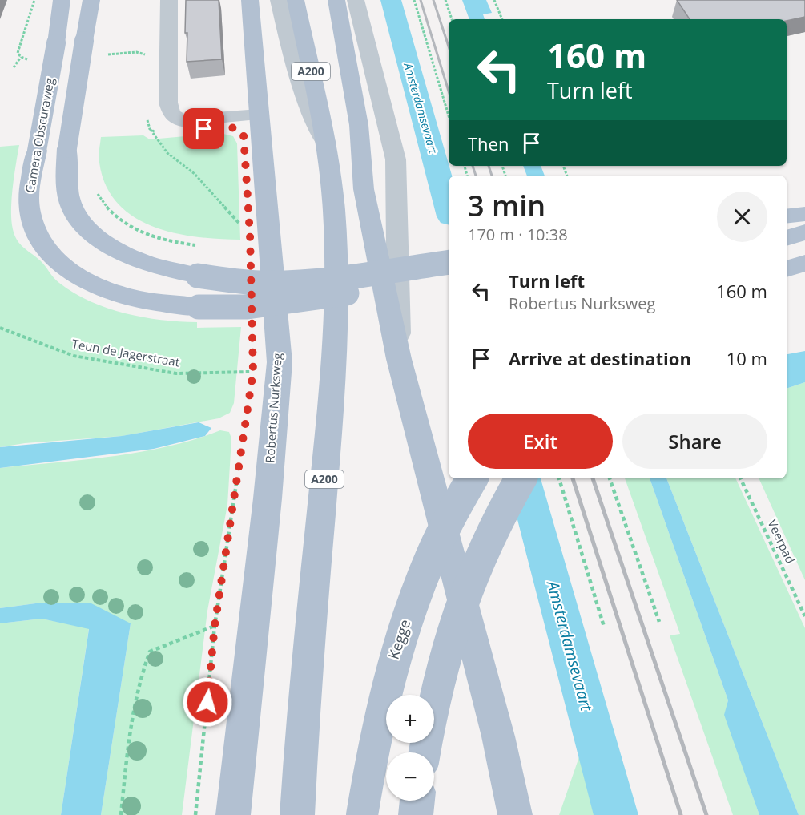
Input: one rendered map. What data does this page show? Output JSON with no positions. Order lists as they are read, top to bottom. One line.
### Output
{"streets":{"main road":["A200","Camera Obscuraweg","Robertus Nurksweg","Kegge"],"path":["Teun de Jagerstraat","Veerpad"]},"water":["Amsterdamsevaart"],"page":{"turn":["160 m","Turn left"],"then":"Then","heading":["3 min","170 m · 10:38"],"list":[{"name":"Turn left","note":"Robertus Nurksweg","value":"160 m"},{"name":"Arrive at destination","value":"10 m"}],"buttons":["Exit","Share"],"map_buttons":["+","−"]}}
